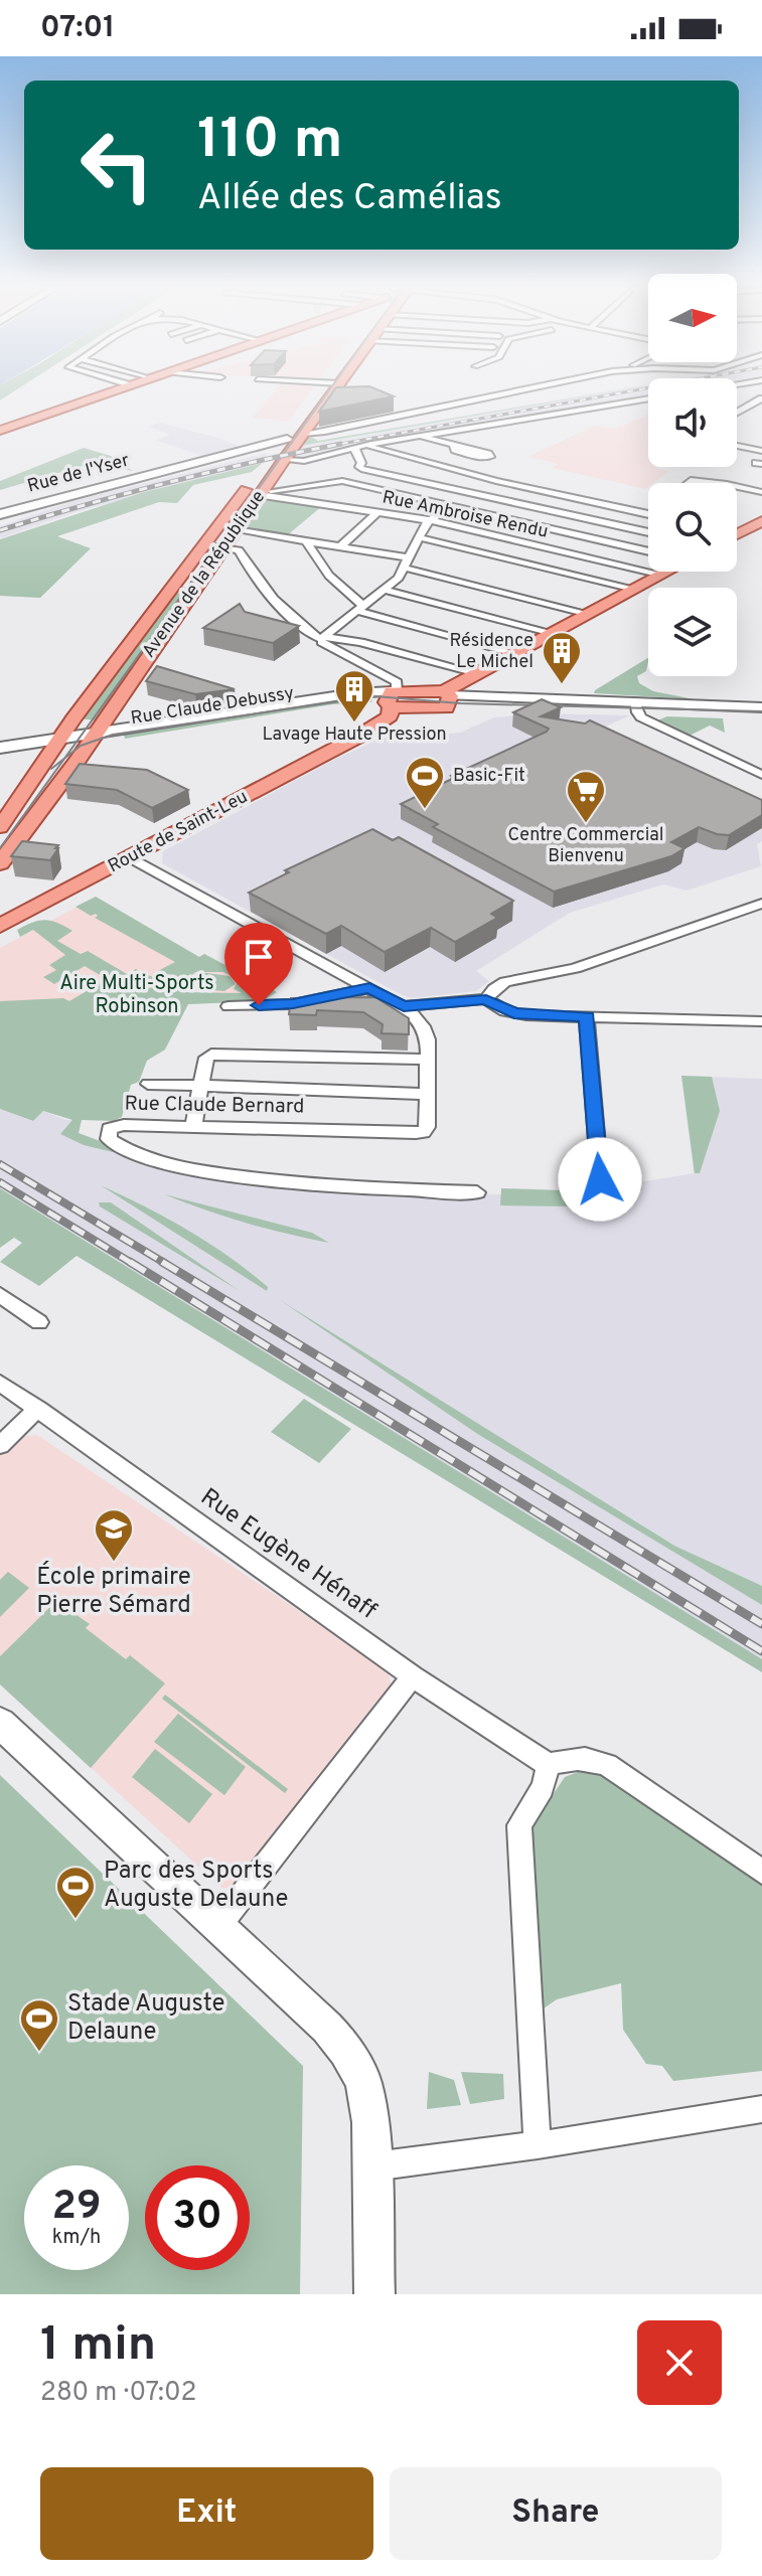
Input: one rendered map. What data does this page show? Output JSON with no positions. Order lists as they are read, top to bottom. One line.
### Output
{"streets":{"main road":["Avenue de la République","Route de Saint-Leu"],"street":["Rue de l'Yser","Rue Ambroise Rendu","Rue Claude Debussy","Rue Claude Bernard","Rue Eugène Hénaff"]},"crossings":[["Rue de l'Yser","Avenue de la République"],["Rue Ambroise Rendu","Avenue de la République"],["Avenue de la République","Rue Claude Debussy"],["Rue Claude Debussy","Route de Saint-Leu"]],"parks":["Aire Multi-Sports Robinson"],"places":{"building":["Résidence Le Michel","Lavage Haute Pression"],"sports":["Basic-Fit","Parc des Sports Auguste Delaune","Stade Auguste Delaune"],"supermarket":["Centre Commercial Bienvenu"],"school or university":["École primaire Pierre Sémard"]},"north":"right","page":{"status":"07:01","turn":["110 m","Allée des Camélias"],"speed":"29 km/h","limit":"30","heading":["1 min","280 m · 07:02"],"buttons":["Exit","Share"]}}
